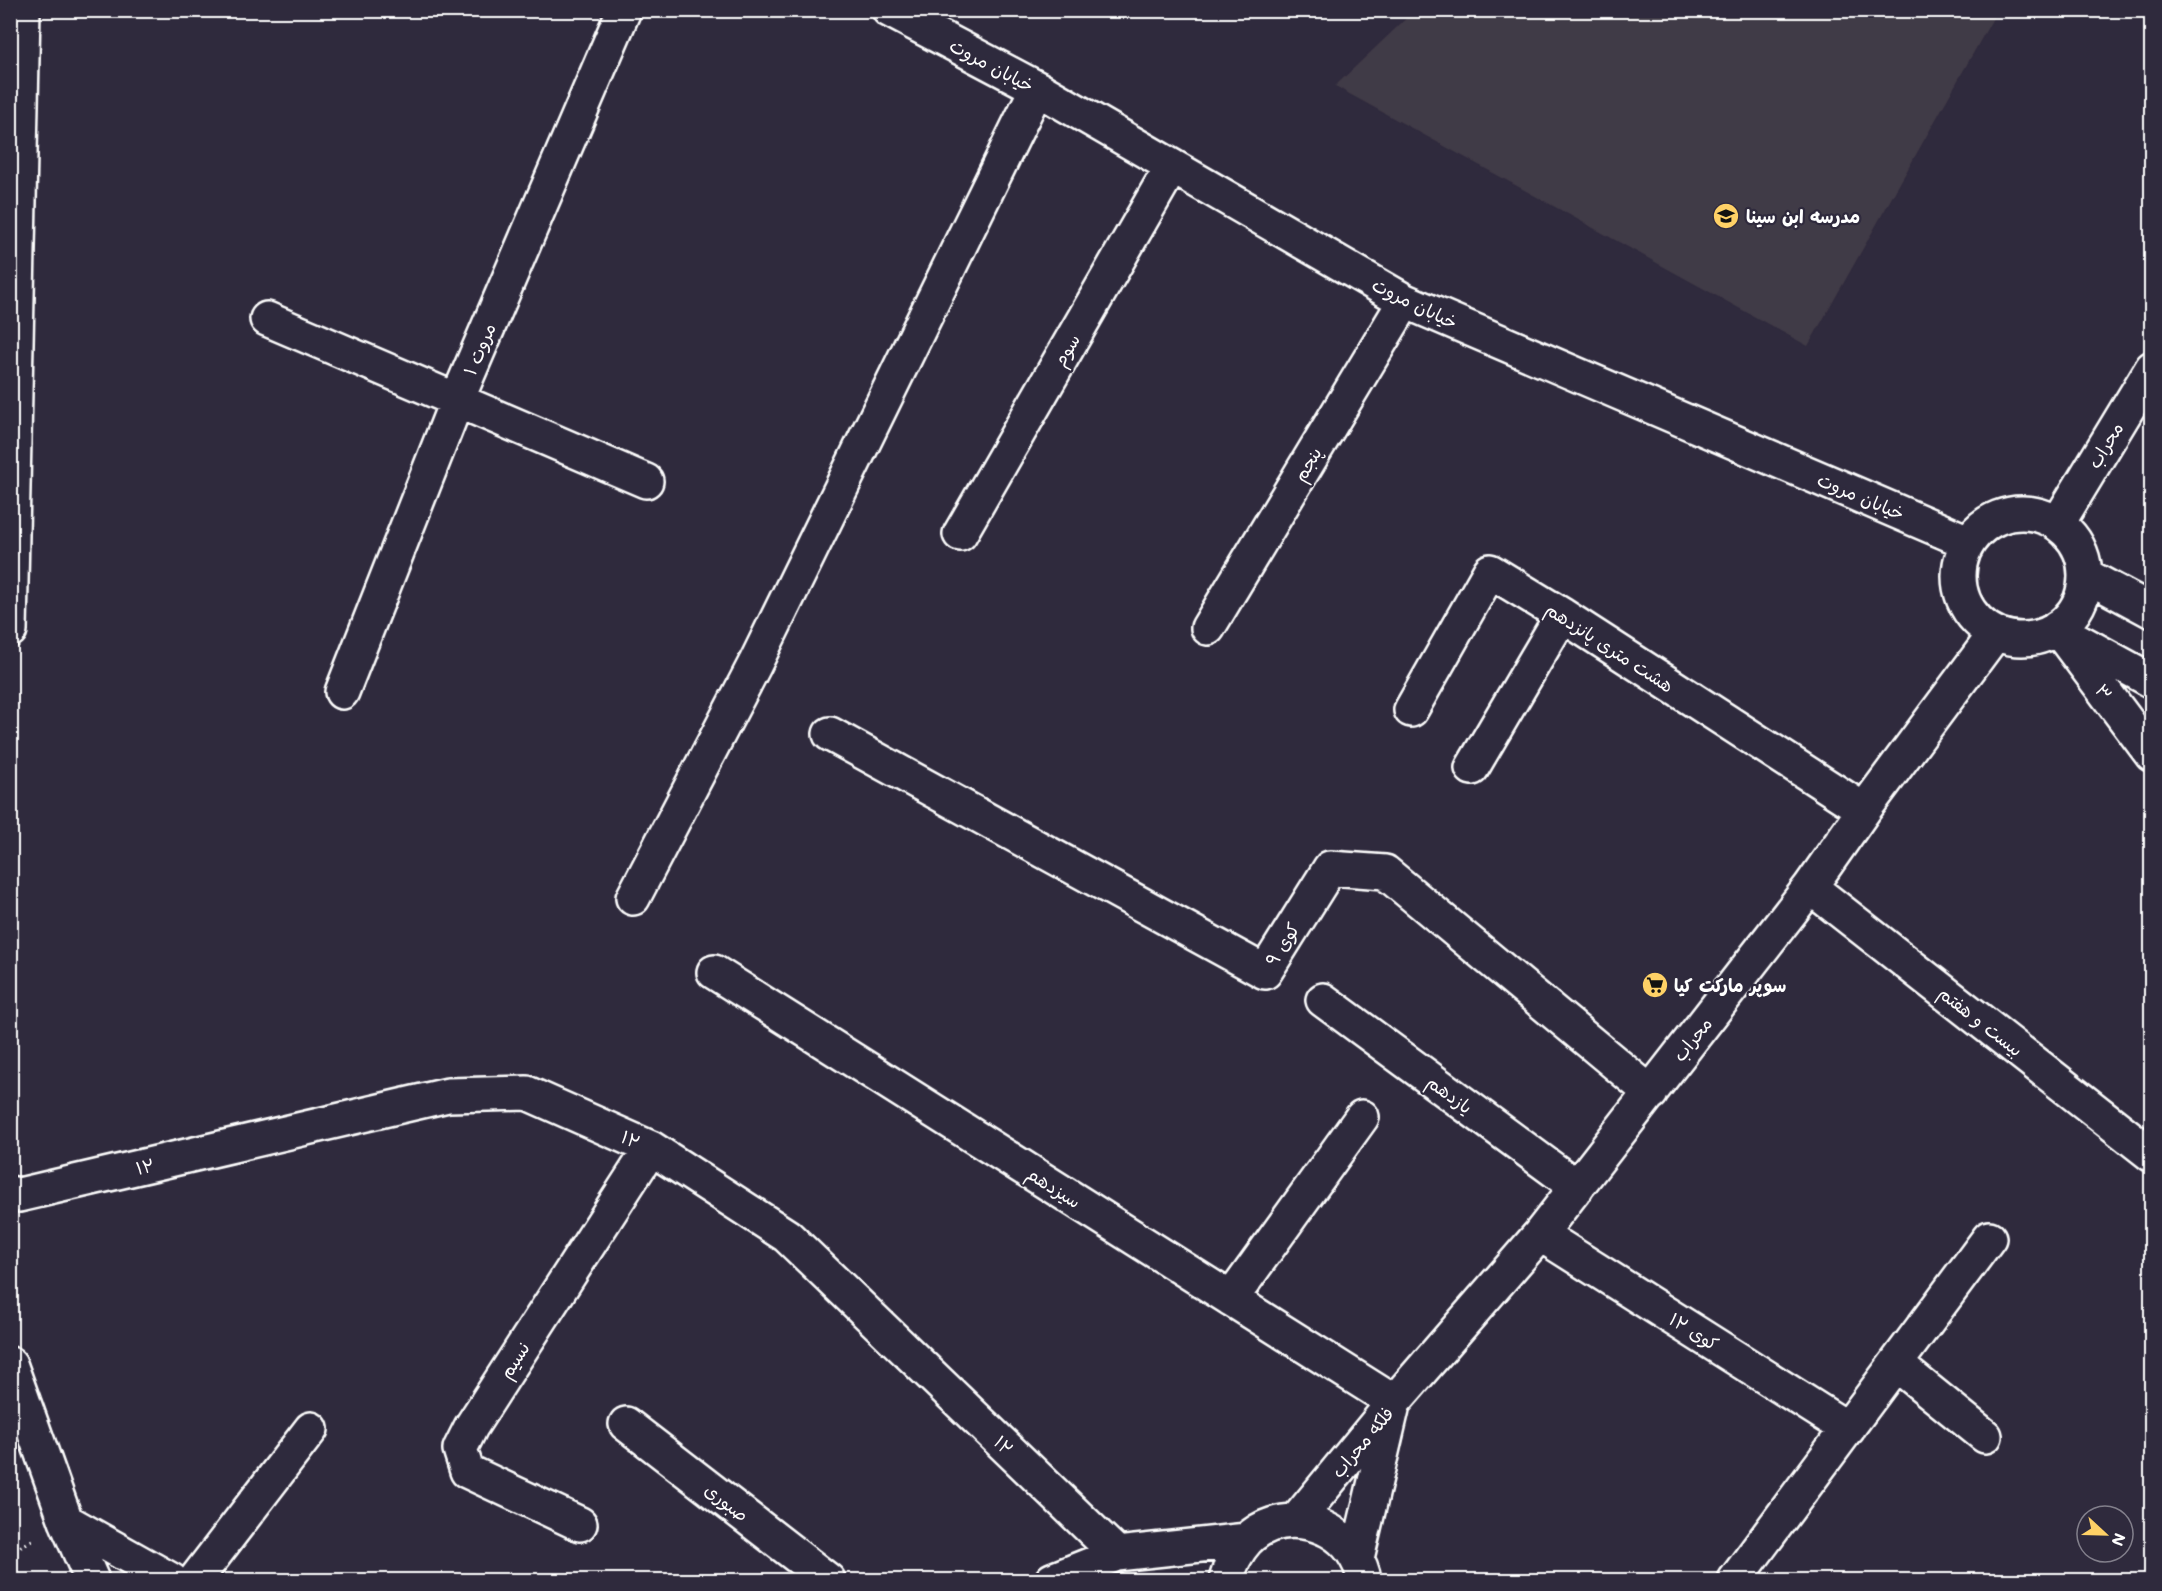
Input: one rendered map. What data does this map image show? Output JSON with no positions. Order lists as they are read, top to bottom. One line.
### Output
{"streets":{"street":["خیابان مروت","مروت ۱","سوم","محراب","پنجم","هشت متری پانزدهم","۳","کوی ۹","بیست و هفتم","یازدهم","۱۲","سیزدهم","کوی ۱۲","نسیم","فلکه محراب","صبوری"]},"crossings":[["خیابان مروت","سوم"],["خیابان مروت","محراب"],["خیابان مروت","پنجم"],["خیابان مروت","۳"],["محراب","هشت متری پانزدهم"],["محراب","۳"],["محراب","کوی ۹"],["محراب","بیست و هفتم"],["محراب","یازدهم"],["محراب","سیزدهم"],["محراب","کوی ۱۲"],["محراب","فلکه محراب"],["۱۲","نسیم"],["سیزدهم","فلکه محراب"]],"places":{"school or university":["مدرسه ابن سینا"],"supermarket":["سوپر مارکت کیا"]},"north":"right"}
